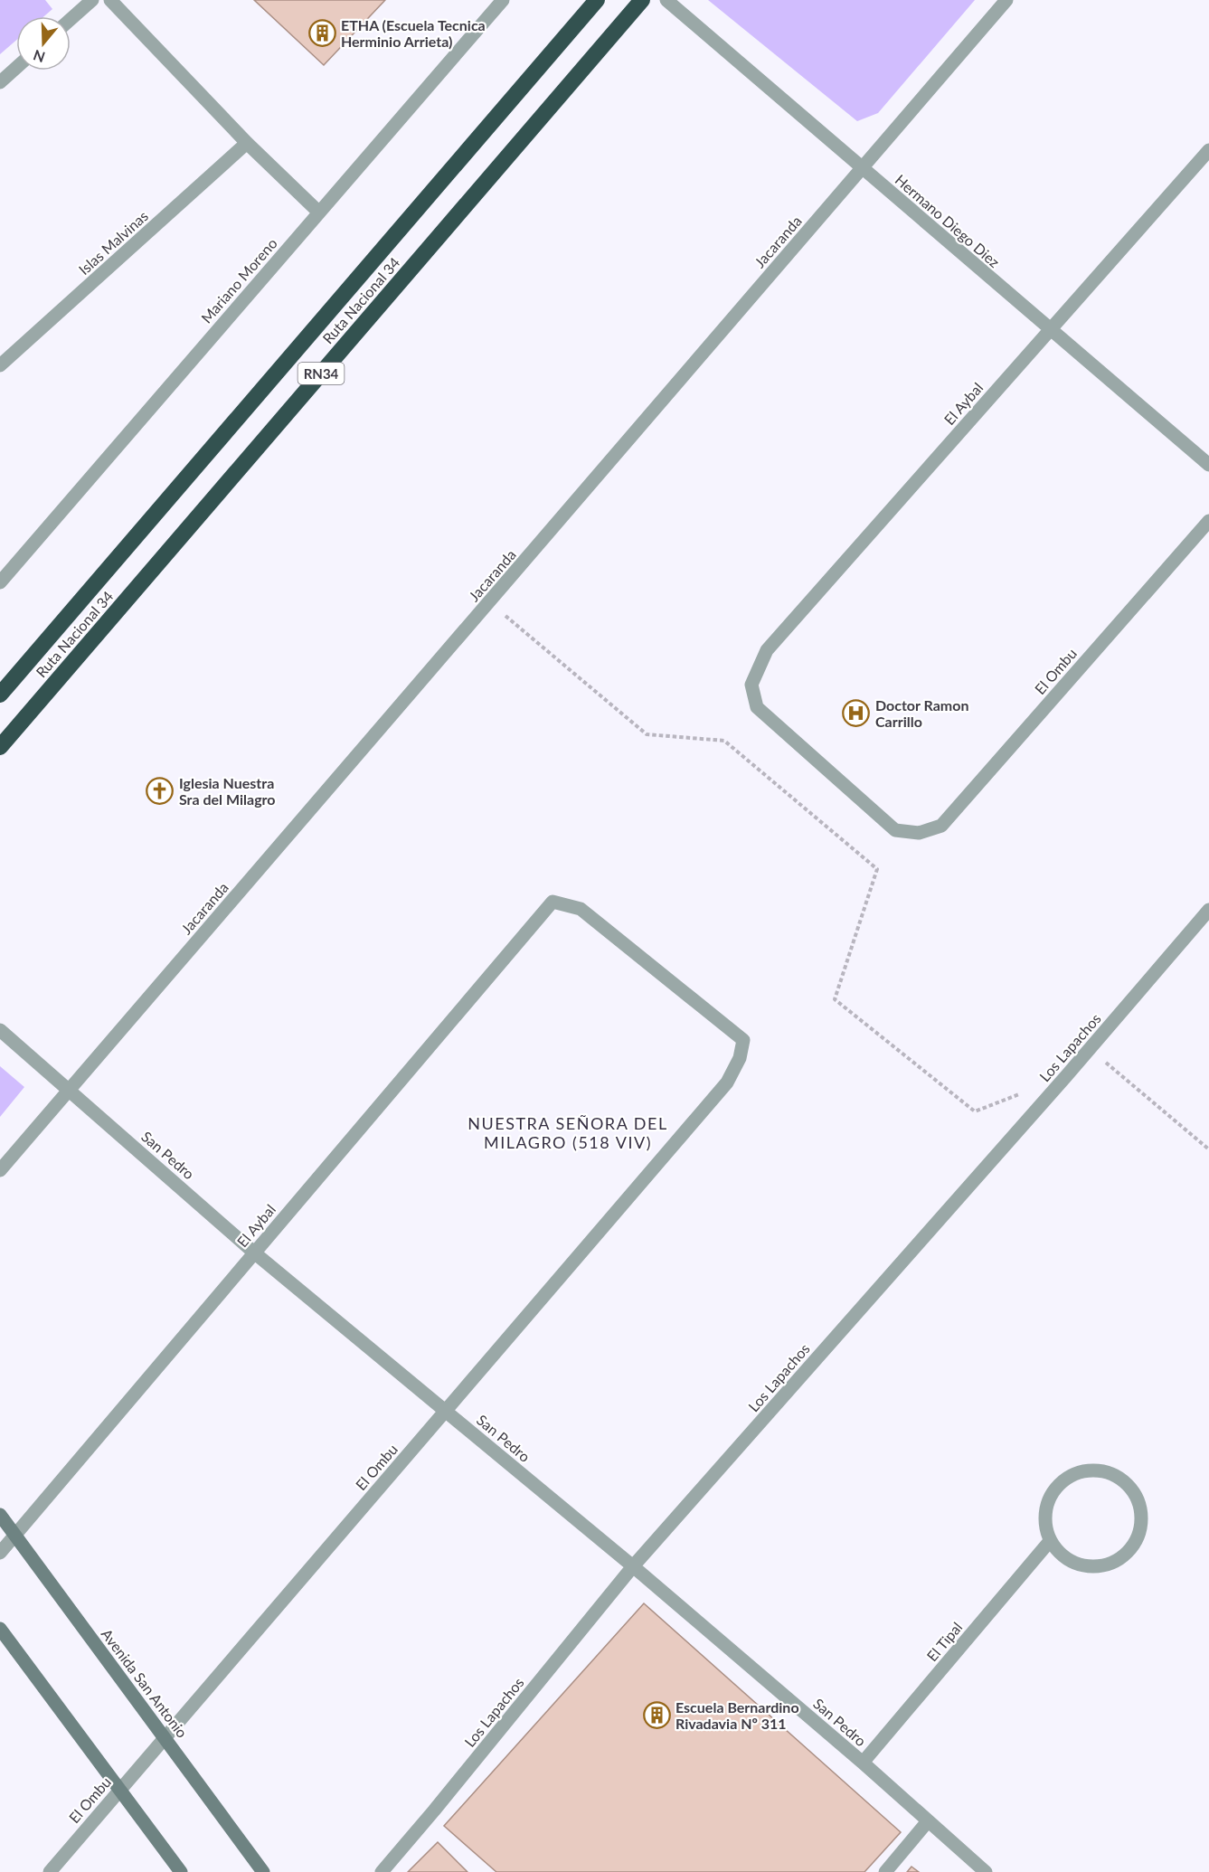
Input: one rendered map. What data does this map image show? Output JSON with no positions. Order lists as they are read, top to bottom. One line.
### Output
{"streets":{"highway":["Ruta Nacional 34","RN34"],"street":["Hermano Diego Diez","Jacaranda","Islas Malvinas","Mariano Moreno","El Aybal","El Ombu","Los Lapachos","San Pedro","El Tipal","Avenida San Antonio"]},"crossings":[["Hermano Diego Diez","Jacaranda"],["Hermano Diego Diez","El Aybal"],["Jacaranda","San Pedro"],["El Aybal","El Ombu"],["El Aybal","San Pedro"],["El Aybal","Avenida San Antonio"],["El Ombu","San Pedro"],["El Ombu","Avenida San Antonio"],["Los Lapachos","San Pedro"],["San Pedro","El Tipal"]],"districts":["NUESTRA SEÑORA DEL MILAGRO (518 VIV)"],"places":{"building":["ETHA (Escuela Tecnica Herminio Arrieta)","Escuela Bernardino Rivadavia Nº 311"],"hospital":["Doctor Ramon Carrillo"],"church":["Iglesia Nuestra Sra del Milagro"]},"north":"bottom"}
